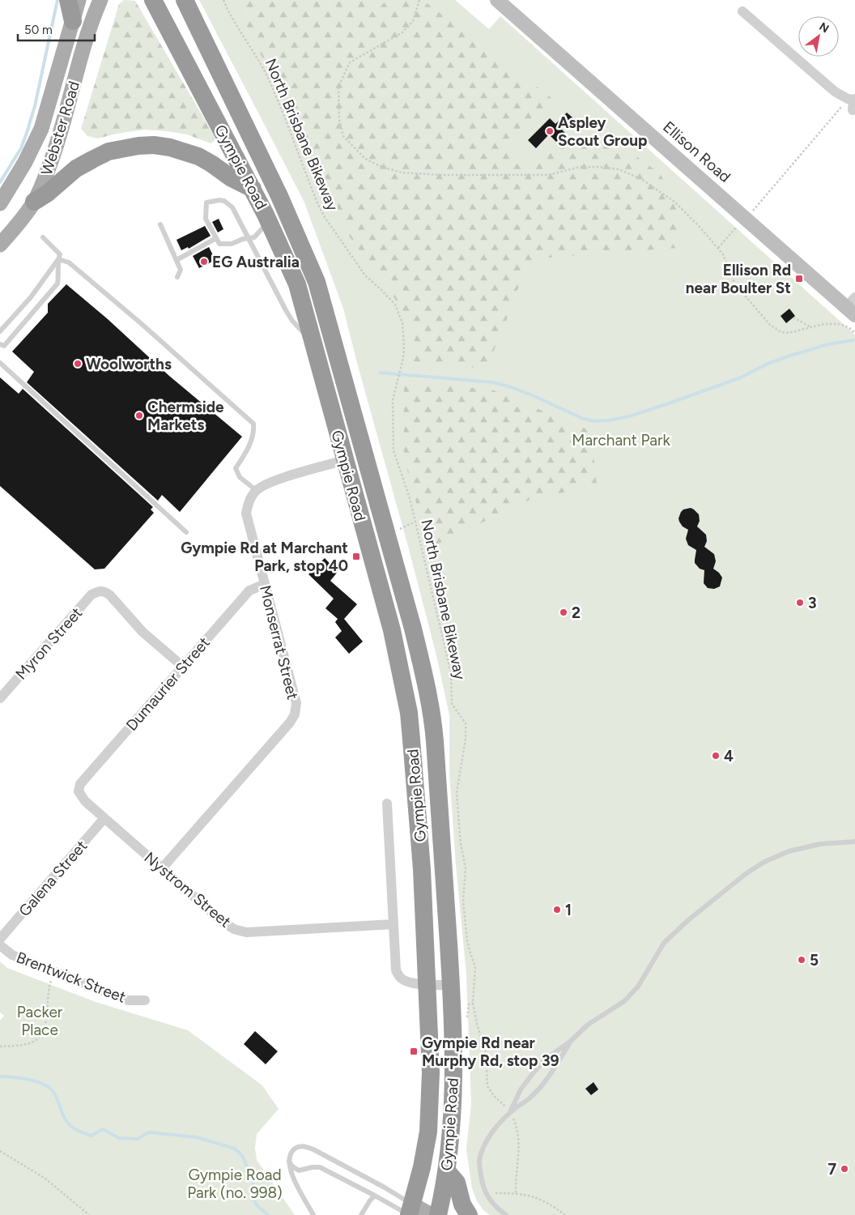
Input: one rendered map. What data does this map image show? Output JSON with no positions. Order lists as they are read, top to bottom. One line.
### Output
{"streets":{"highway":["Gympie Road"],"main road":["Webster Road","Ellison Road"],"street":["Monserrat Street","Myron Street","Dumaurier Street","Galena Street","Nystrom Street","Brentwick Street"],"path":["North Brisbane Bikeway"]},"crossings":[["Gympie Road","Nystrom Street"],["Monserrat Street","Dumaurier Street"],["Monserrat Street","Nystrom Street"],["Myron Street","Dumaurier Street"],["Dumaurier Street","Nystrom Street"],["Galena Street","Nystrom Street"]],"parks":["Marchant Park","Packer Place","Gympie Road Park (no. 998)"],"places":{"other":["Aspley Scout Group","EG Australia","Woolworths","Chermside Markets","3","2","4","1","5","7"],"transit":["Ellison Rd near Boulter St","Gympie Rd at Marchant Park, stop 40","Gympie Rd near Murphy Rd, stop 39"]},"scale_bar":"50 m","north":"top right"}
